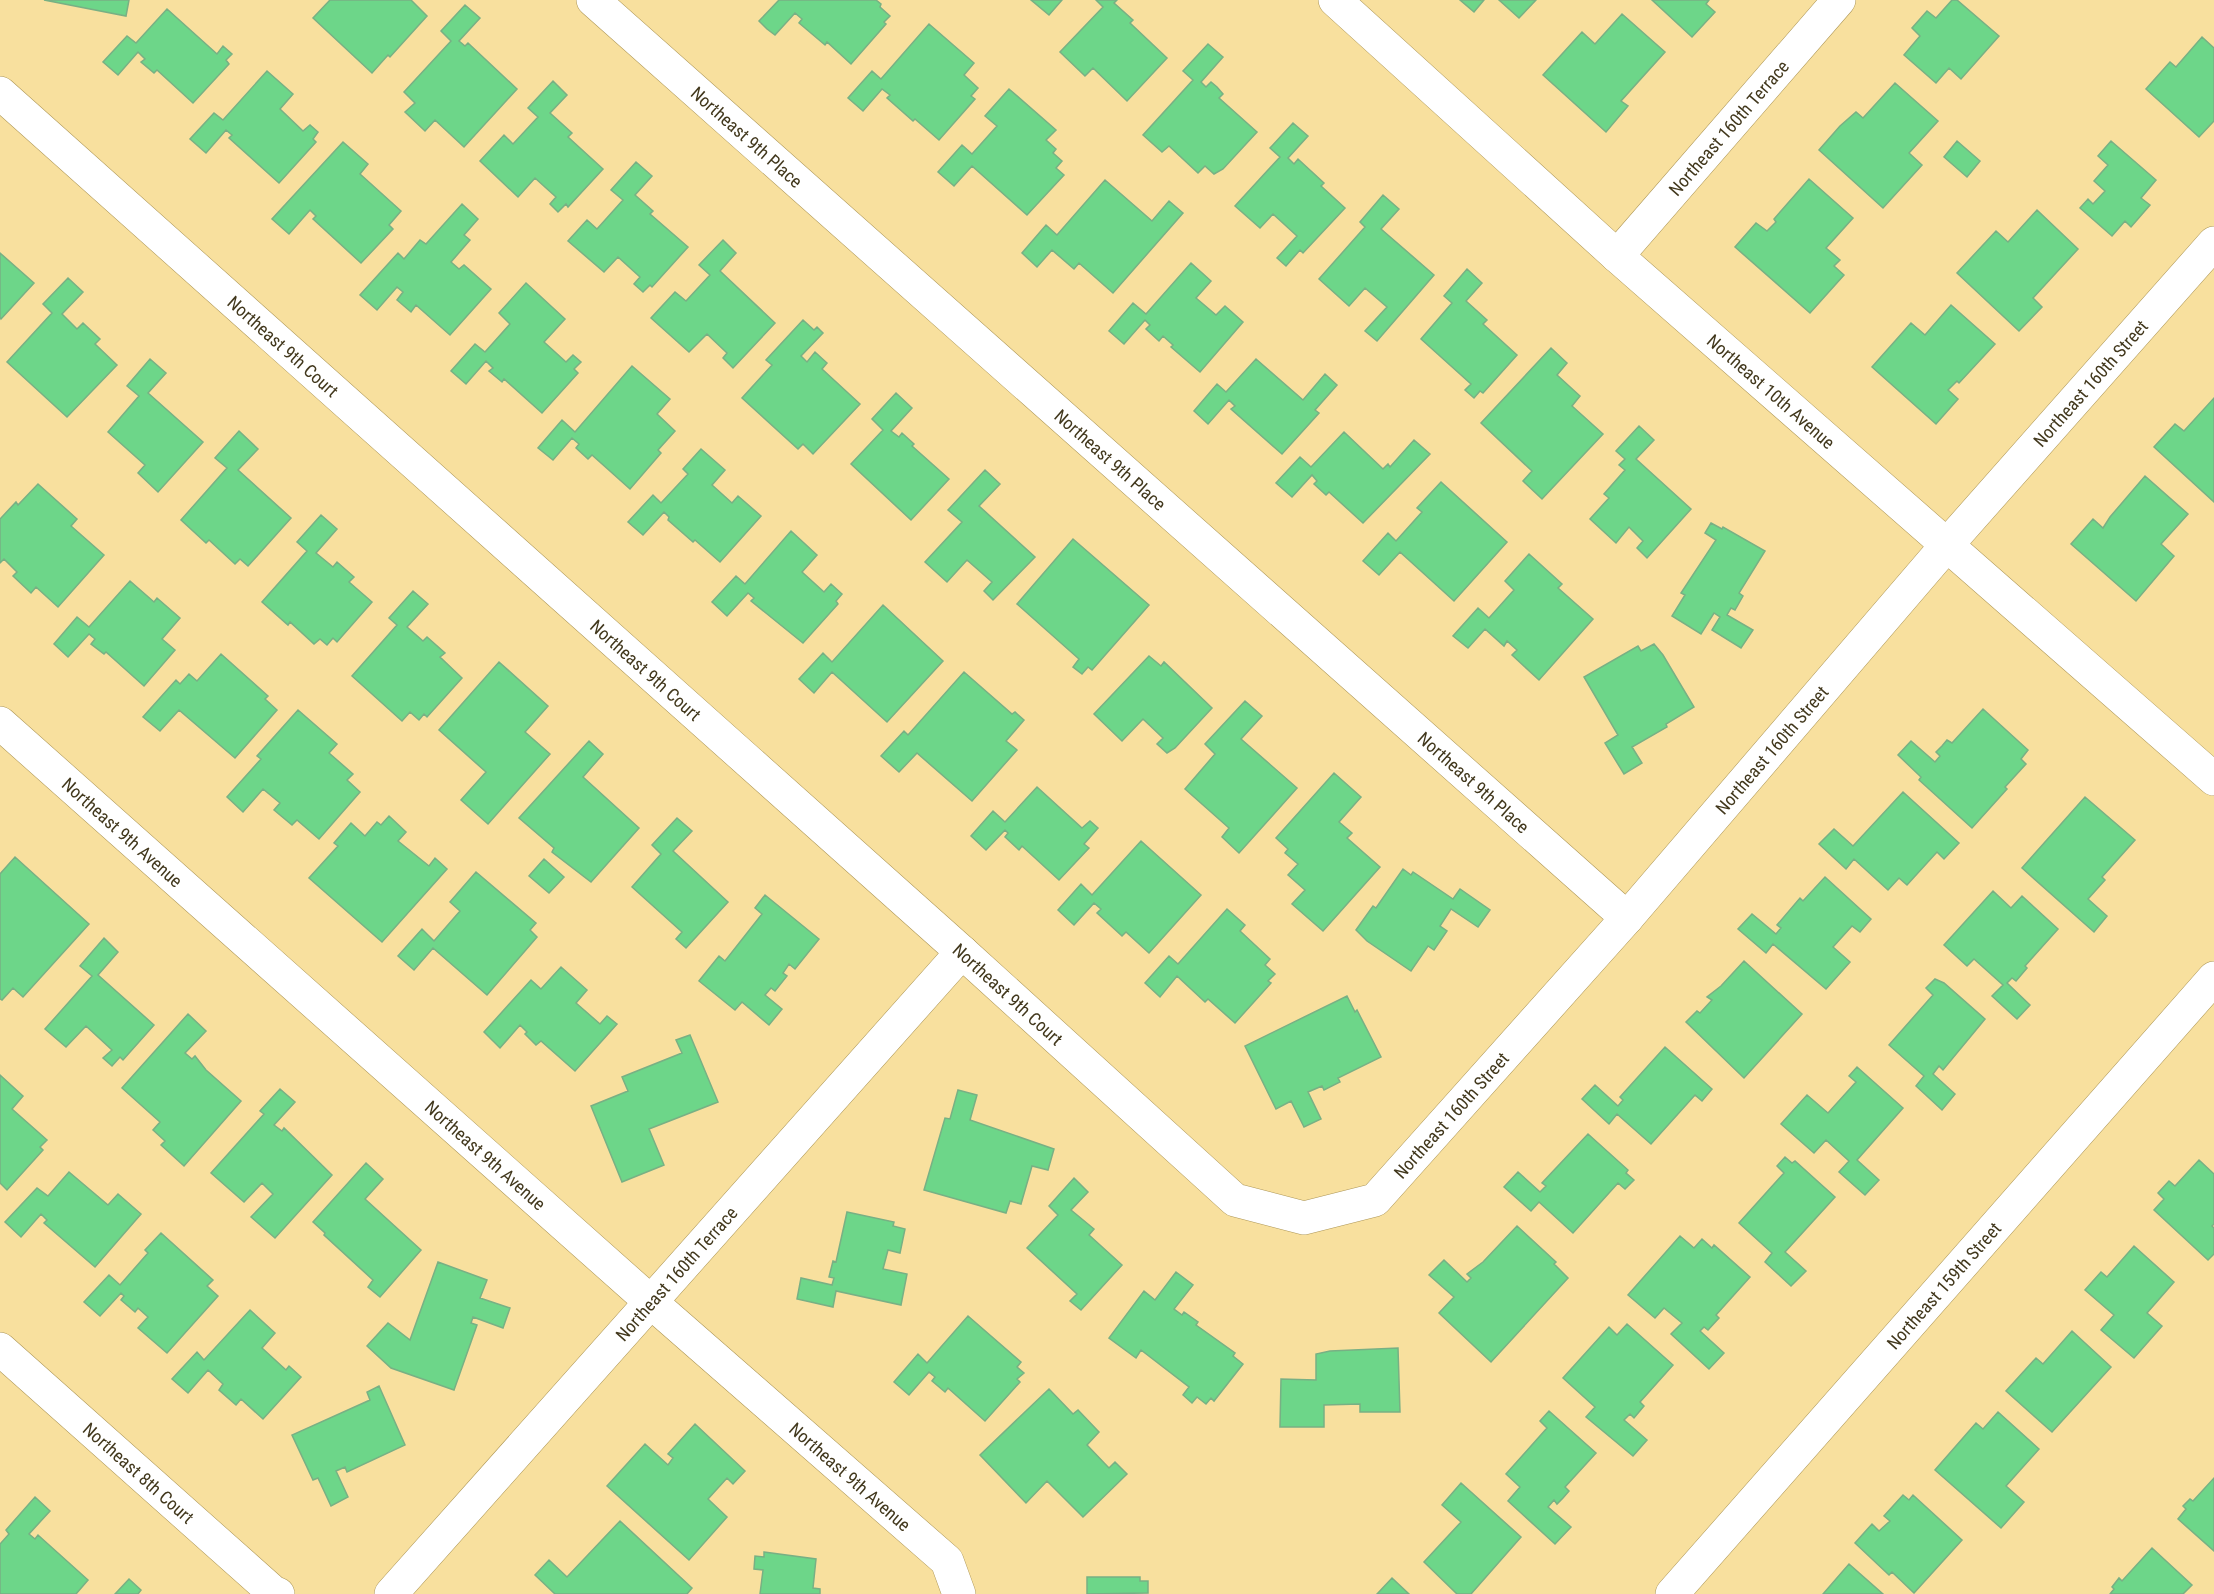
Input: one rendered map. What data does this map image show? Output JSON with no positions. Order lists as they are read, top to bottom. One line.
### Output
{"streets":{"street":["Northeast 160th Terrace","Northeast 9th Place","Northeast 9th Court","Northeast 160th Street","Northeast 10th Avenue","Northeast 9th Avenue","Northeast 159th Street","Northeast 8th Court"]},"crossings":[["Northeast 160th Terrace","Northeast 9th Court"],["Northeast 160th Terrace","Northeast 10th Avenue"],["Northeast 160th Terrace","Northeast 9th Avenue"],["Northeast 9th Place","Northeast 160th Street"],["Northeast 9th Court","Northeast 160th Street"],["Northeast 160th Street","Northeast 10th Avenue"]]}
